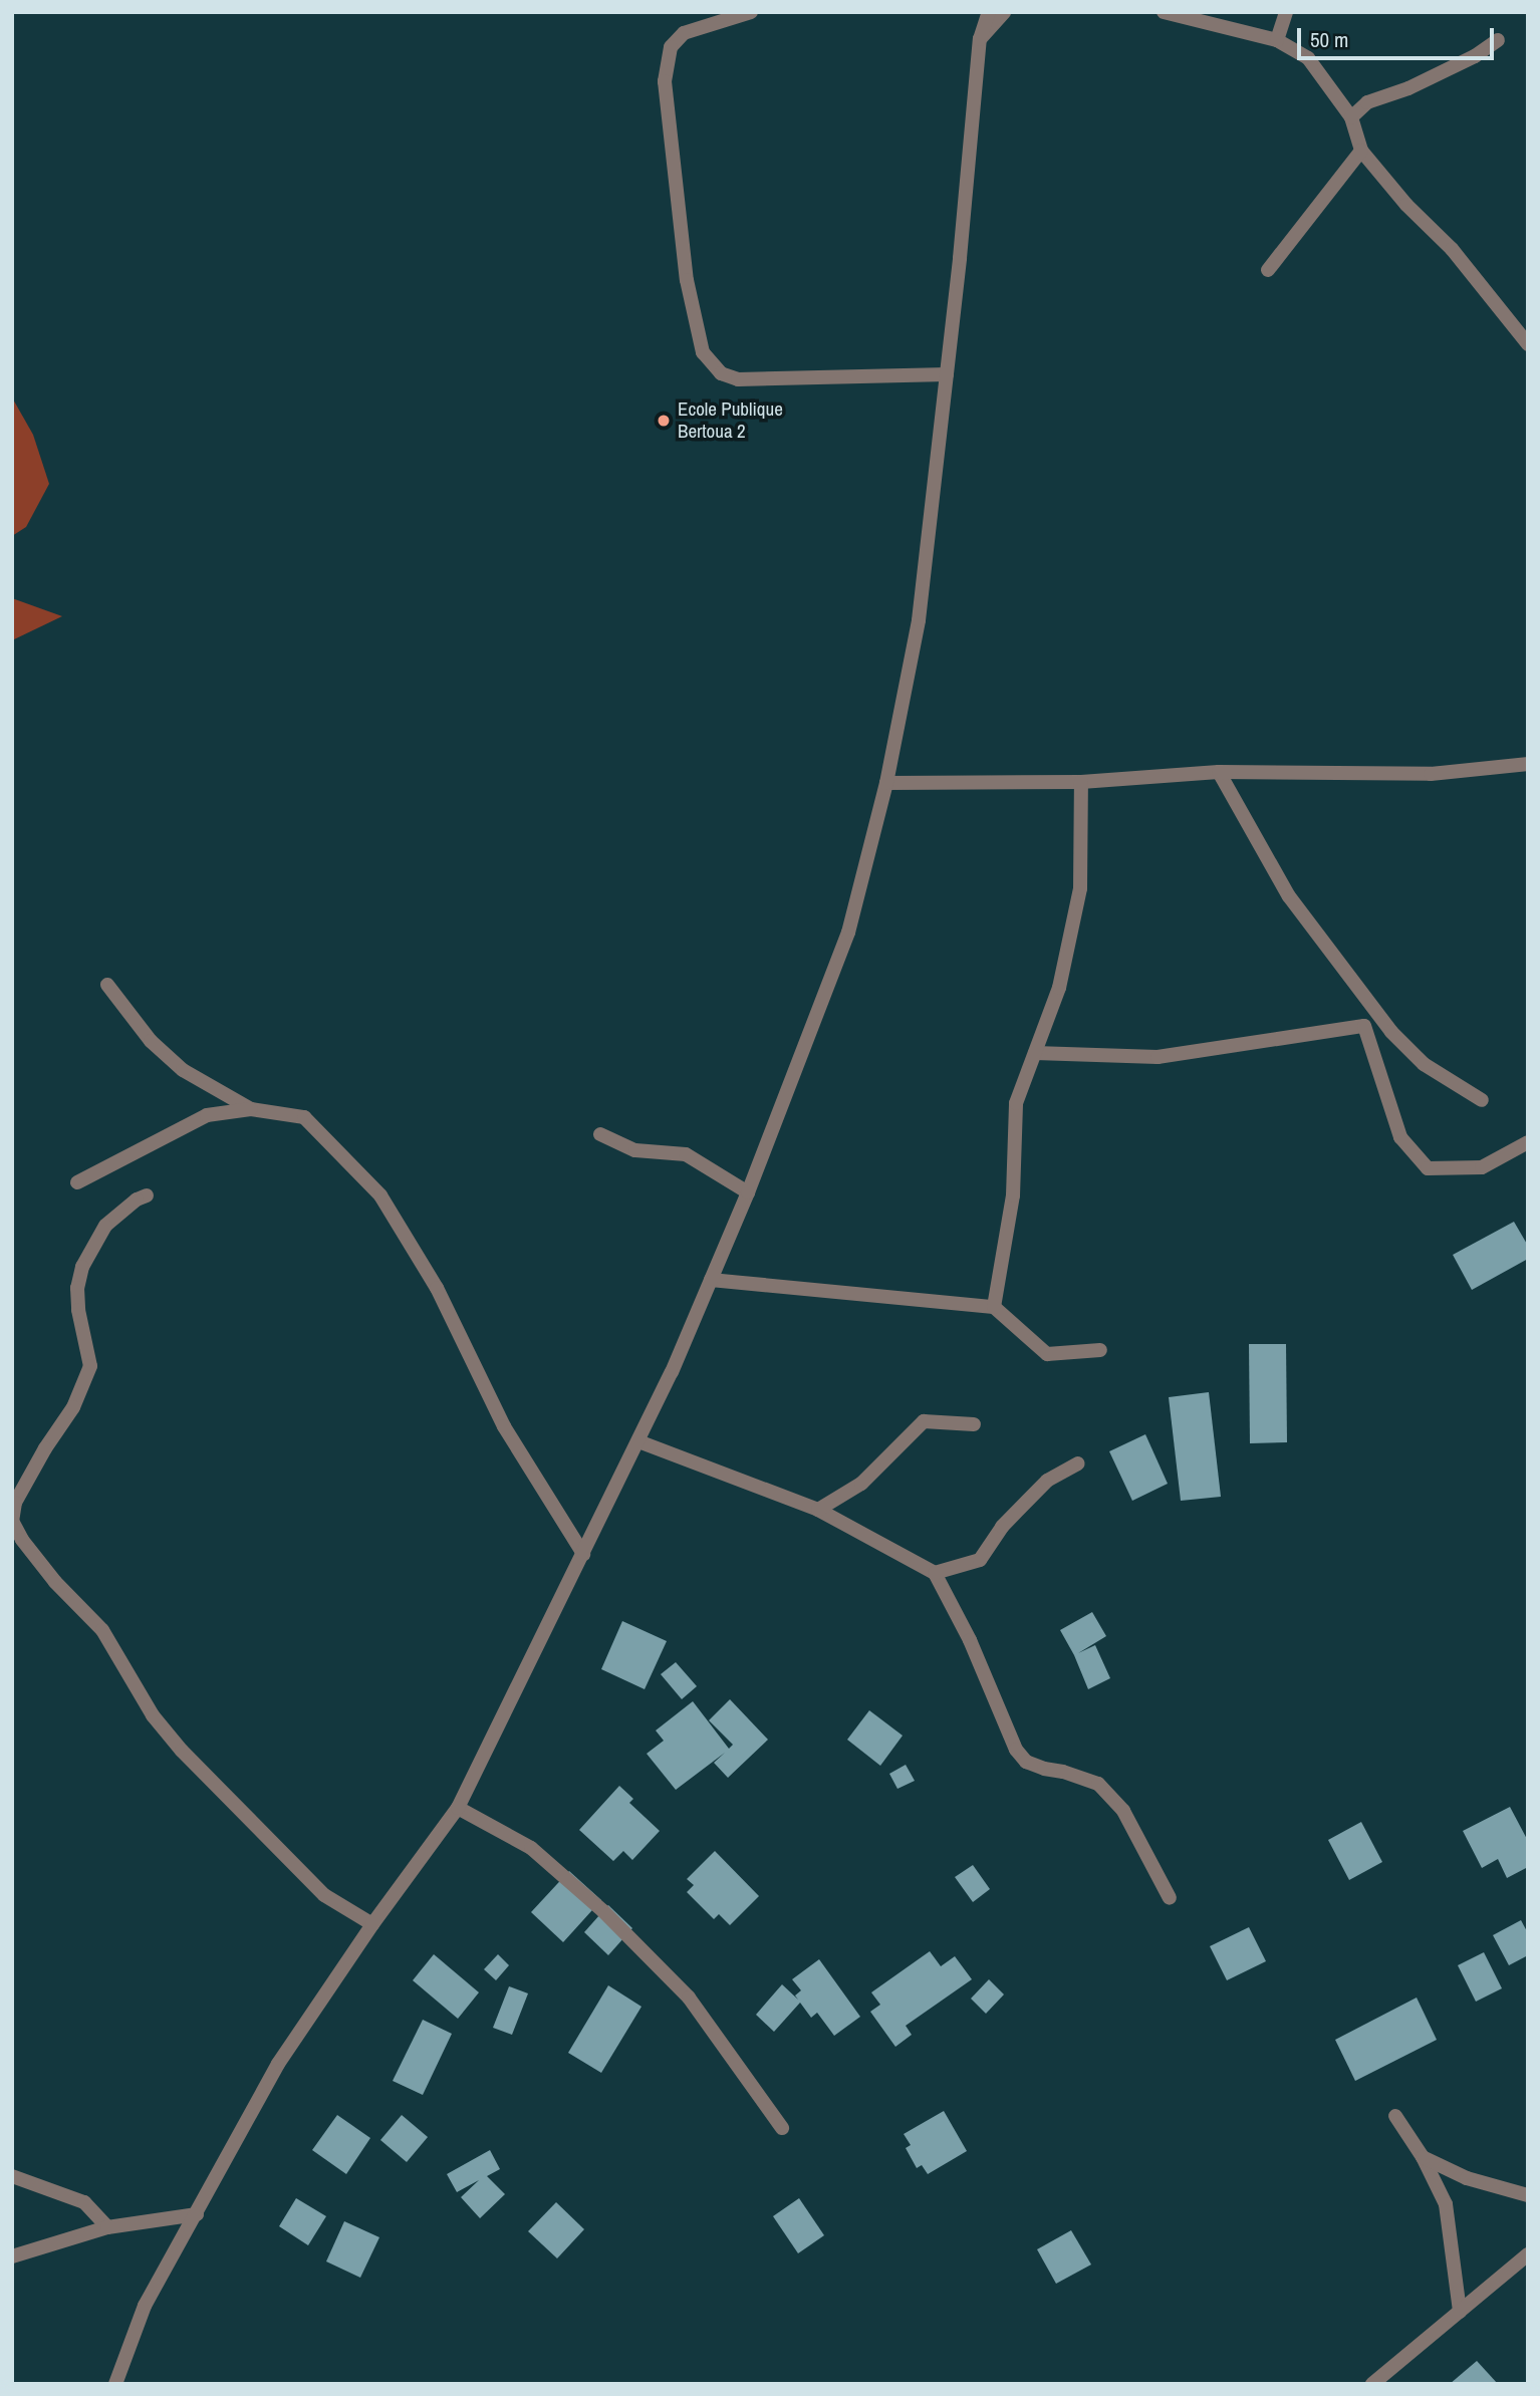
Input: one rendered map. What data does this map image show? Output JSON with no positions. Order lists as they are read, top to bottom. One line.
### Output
{"places":["Ecole Publique Bertoua 2"],"scale_bar":"50 m"}
